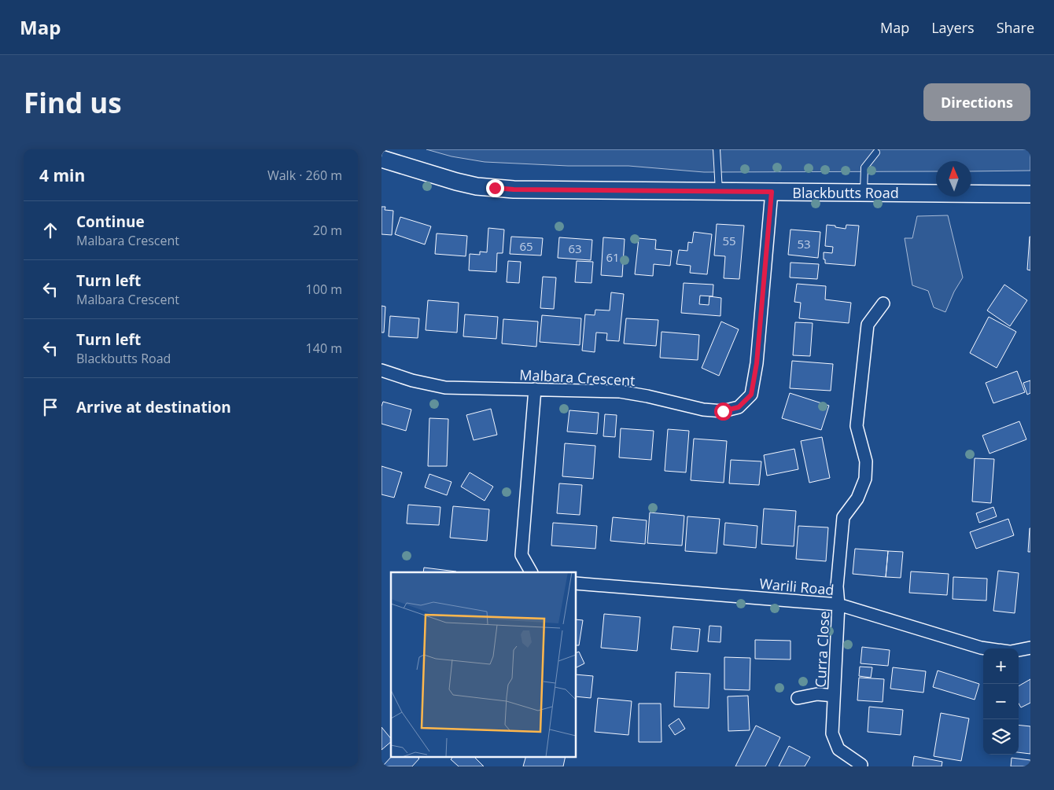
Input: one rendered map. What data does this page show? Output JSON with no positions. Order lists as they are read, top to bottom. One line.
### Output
{"streets":{"street":["Blackbutts Road","Malbara Crescent","Warili Road","Curra Close"]},"crossings":[["Blackbutts Road","Malbara Crescent"],["Warili Road","Curra Close"]],"house_numbers":["55","53","65","63","61"],"north":"top","page":{"header":"Map","nav":["Map","Layers","Share"],"buttons":"Directions","title":"Find us","heading":["4 min","Walk · 260 m"],"list":[["Continue","Malbara Crescent","20 m"],["Turn left","Malbara Crescent","100 m"],["Turn left","Blackbutts Road","140 m"],"Arrive at destination"],"map_buttons":["+","−"]}}
